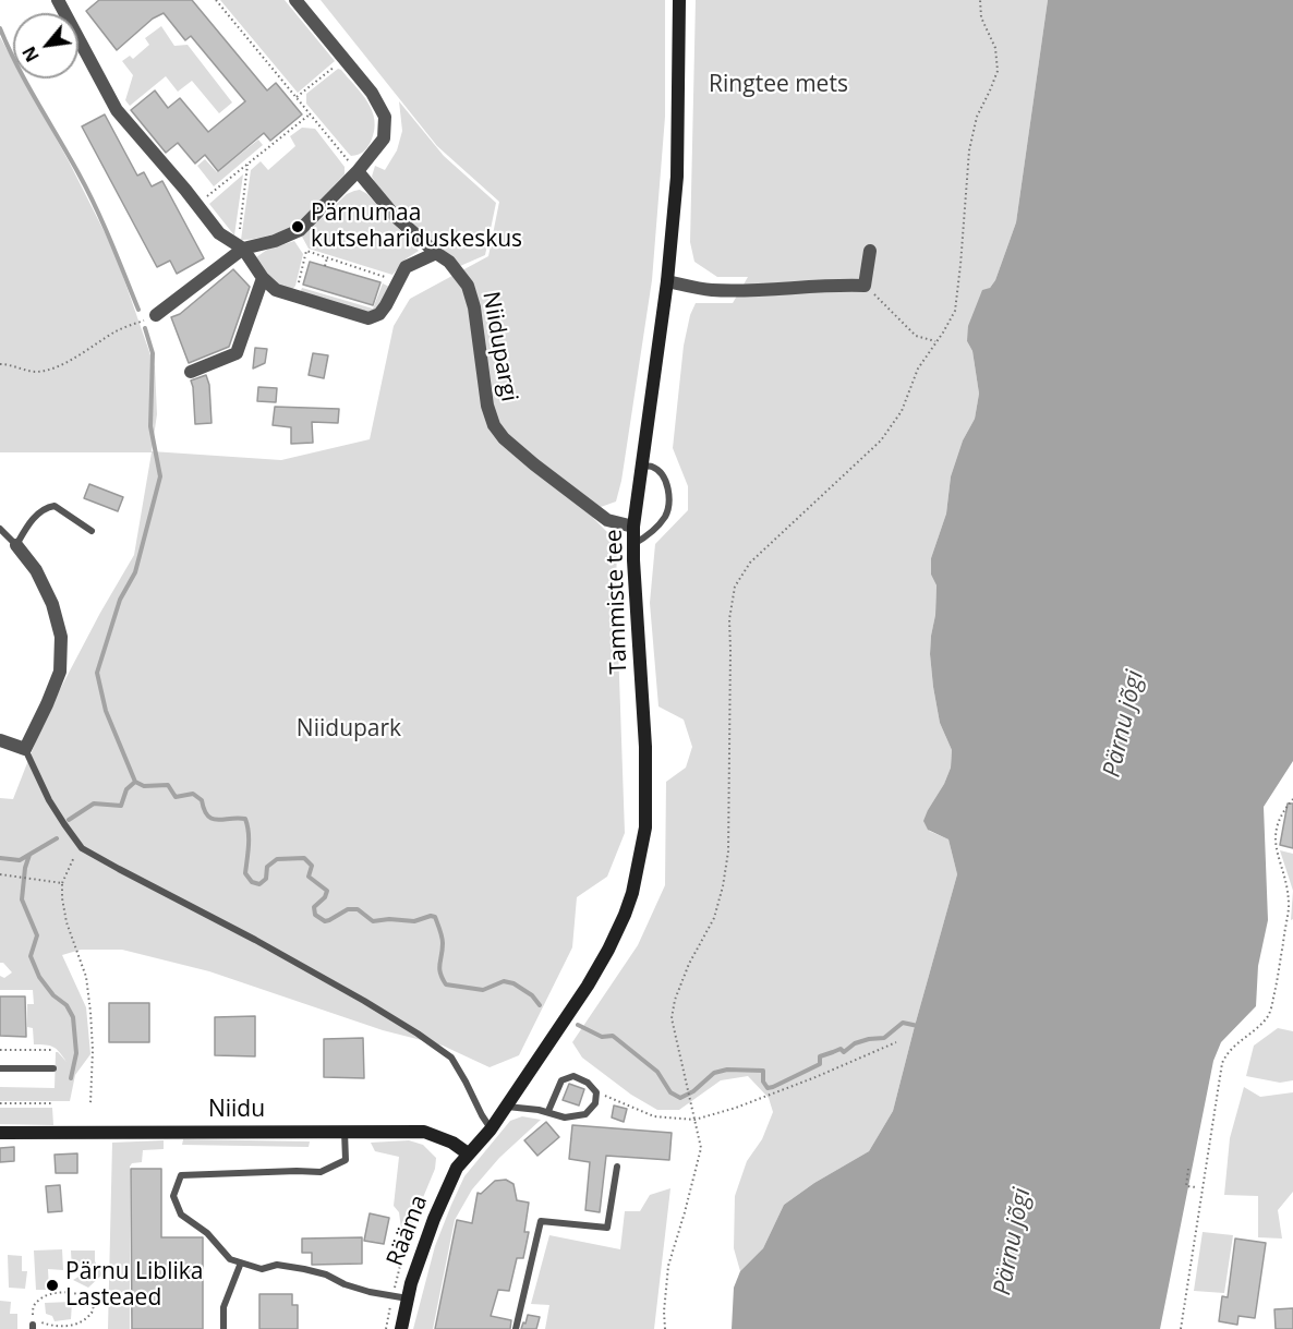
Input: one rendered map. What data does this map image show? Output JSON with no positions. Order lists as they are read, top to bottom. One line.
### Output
{"streets":{"main road":["Tammiste tee","Niidu","Rääma"],"street":["Niidupargi"]},"crossings":[["Niidupargi","Tammiste tee"],["Tammiste tee","Niidu"],["Tammiste tee","Rääma"],["Niidu","Rääma"]],"water":["Pärnu jõgi"],"parks":["Ringtee mets","Niidupark"],"places":["Pärnumaa kutsehariduskeskus","Pärnu Liblika Lasteaed"],"north":"bottom left"}
